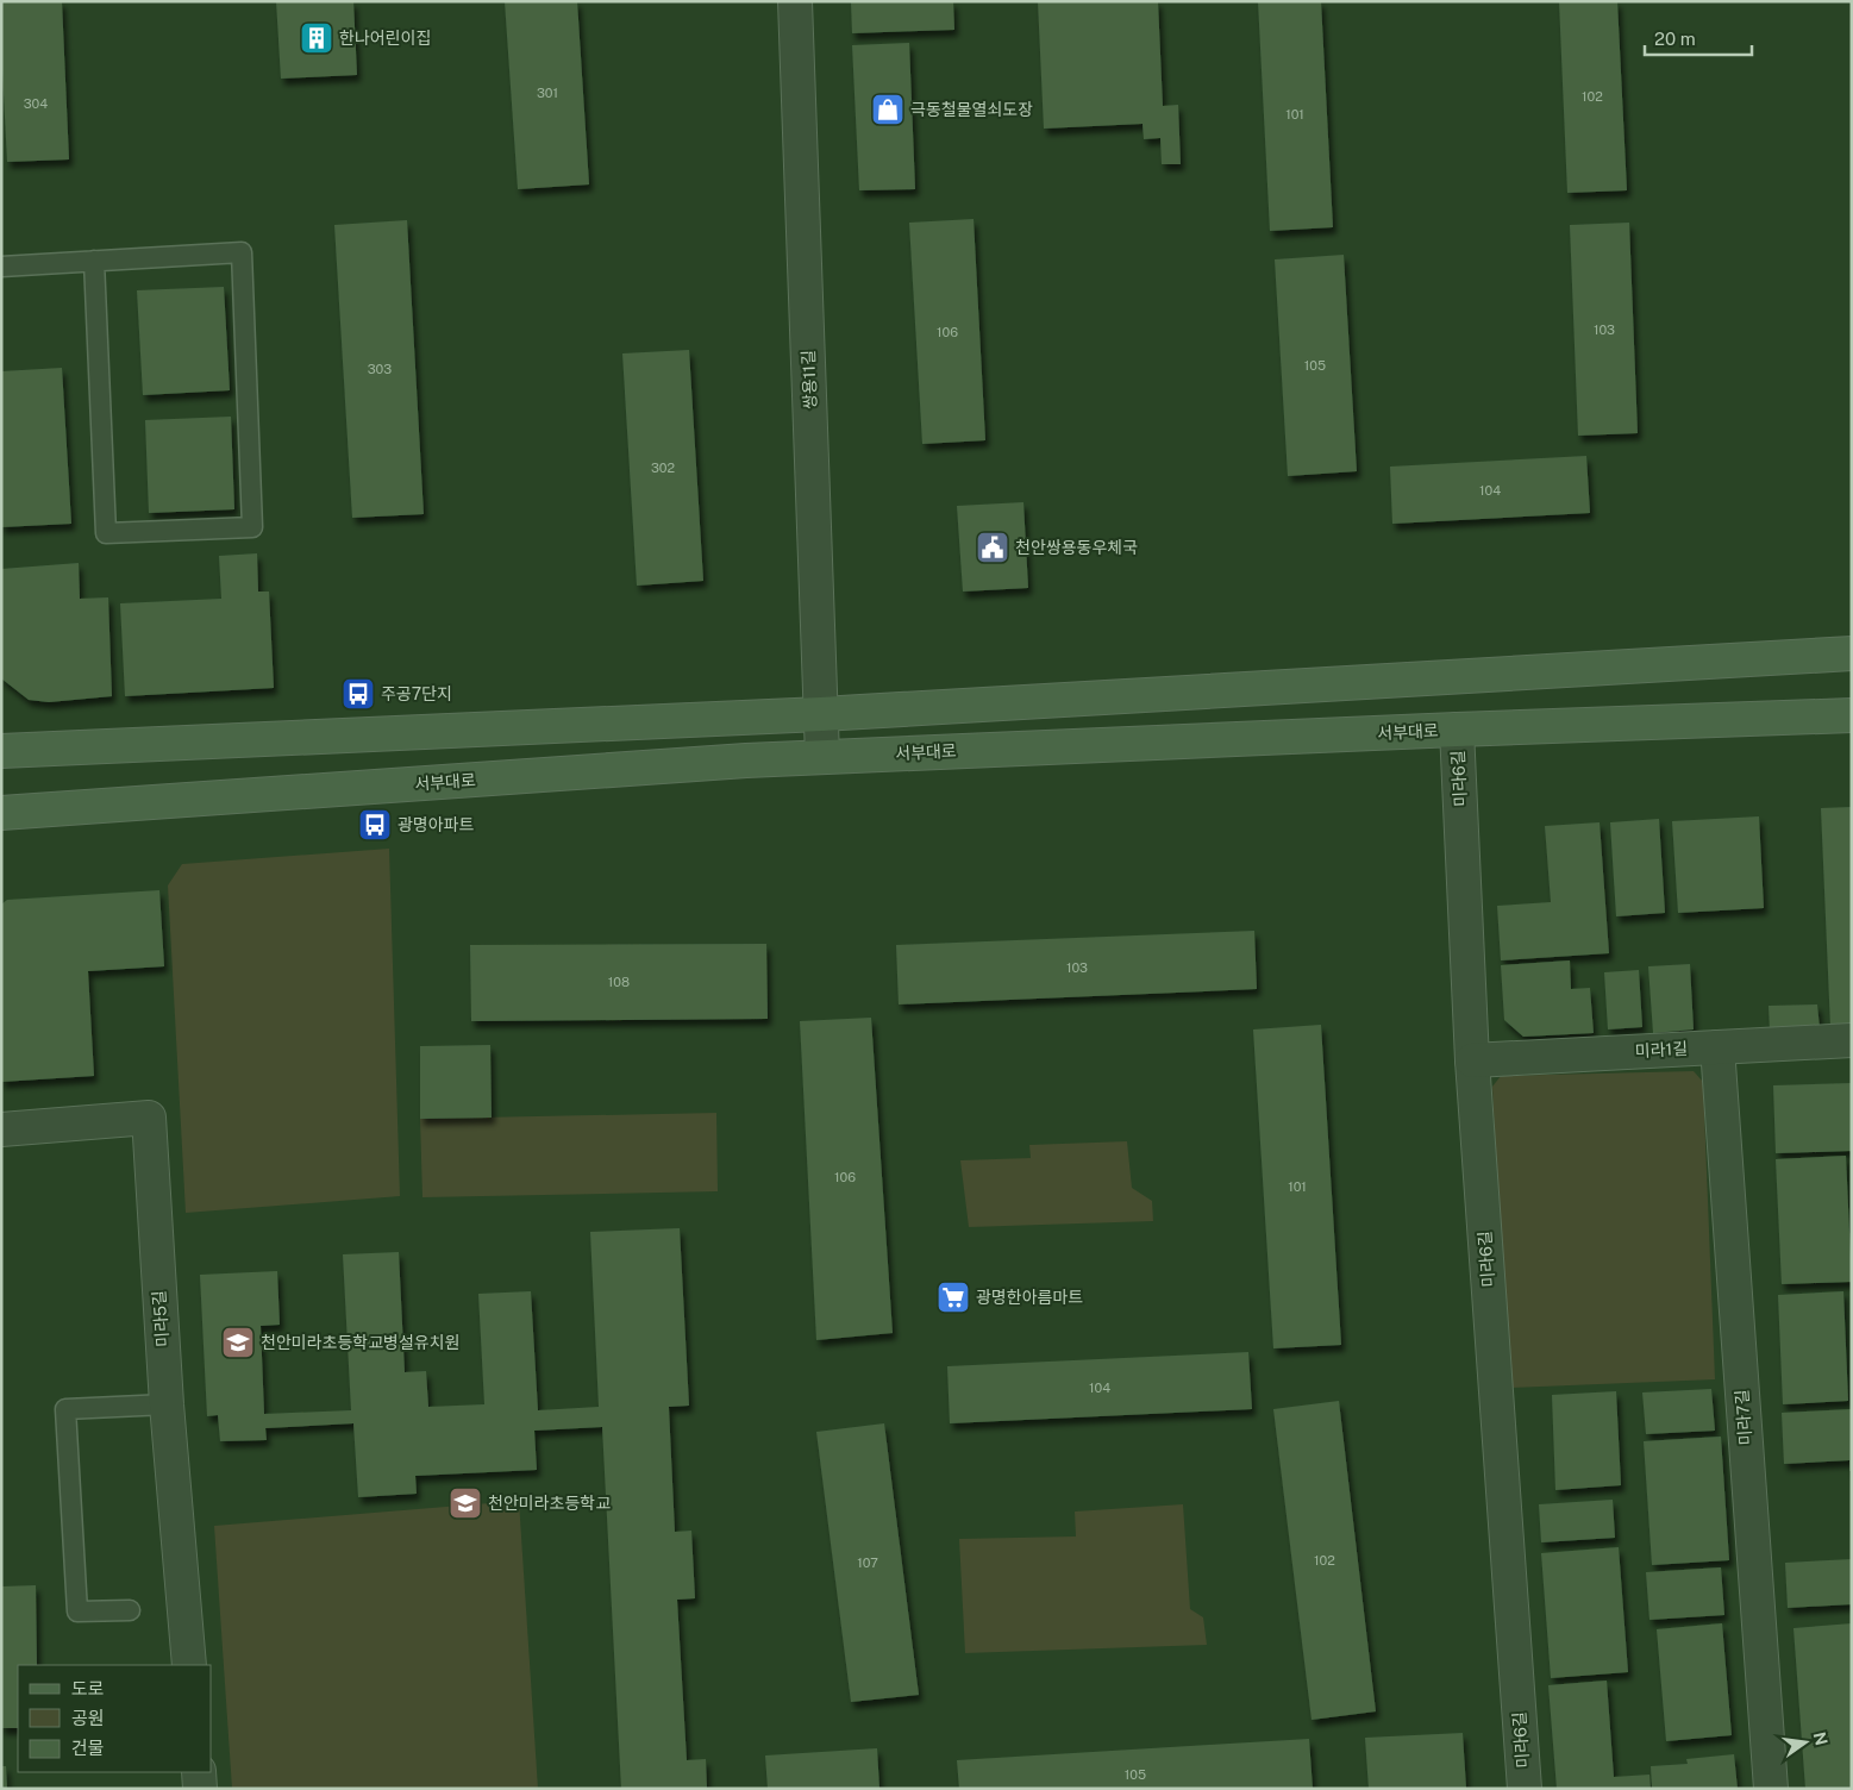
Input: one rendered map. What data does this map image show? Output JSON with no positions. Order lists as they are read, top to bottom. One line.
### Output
{"streets":{"main road":["서부대로"],"street":["쌍용11길","미라6길","미라1길","미라5길","미라7길"]},"crossings":[["쌍용11길","서부대로"],["서부대로","미라6길"],["미라6길","미라1길"],["미라1길","미라7길"]],"places":{"building":["한나어린이집"],"shop":["극동철물열쇠도장"],"public building":["천안쌍용동우체국"],"bus stop":["주공7단지","광명아파트"],"supermarket":["광명한아름마트"],"school or university":["천안미라초등학교병설유치원","천안미라초등학교"]},"house_numbers":["301","102","304","101","103","106","105","303","302","104","103","108","106","101","104","102","107","105"],"legend":["도로","공원","건물"],"scale_bar":"20 m","north":"right"}
